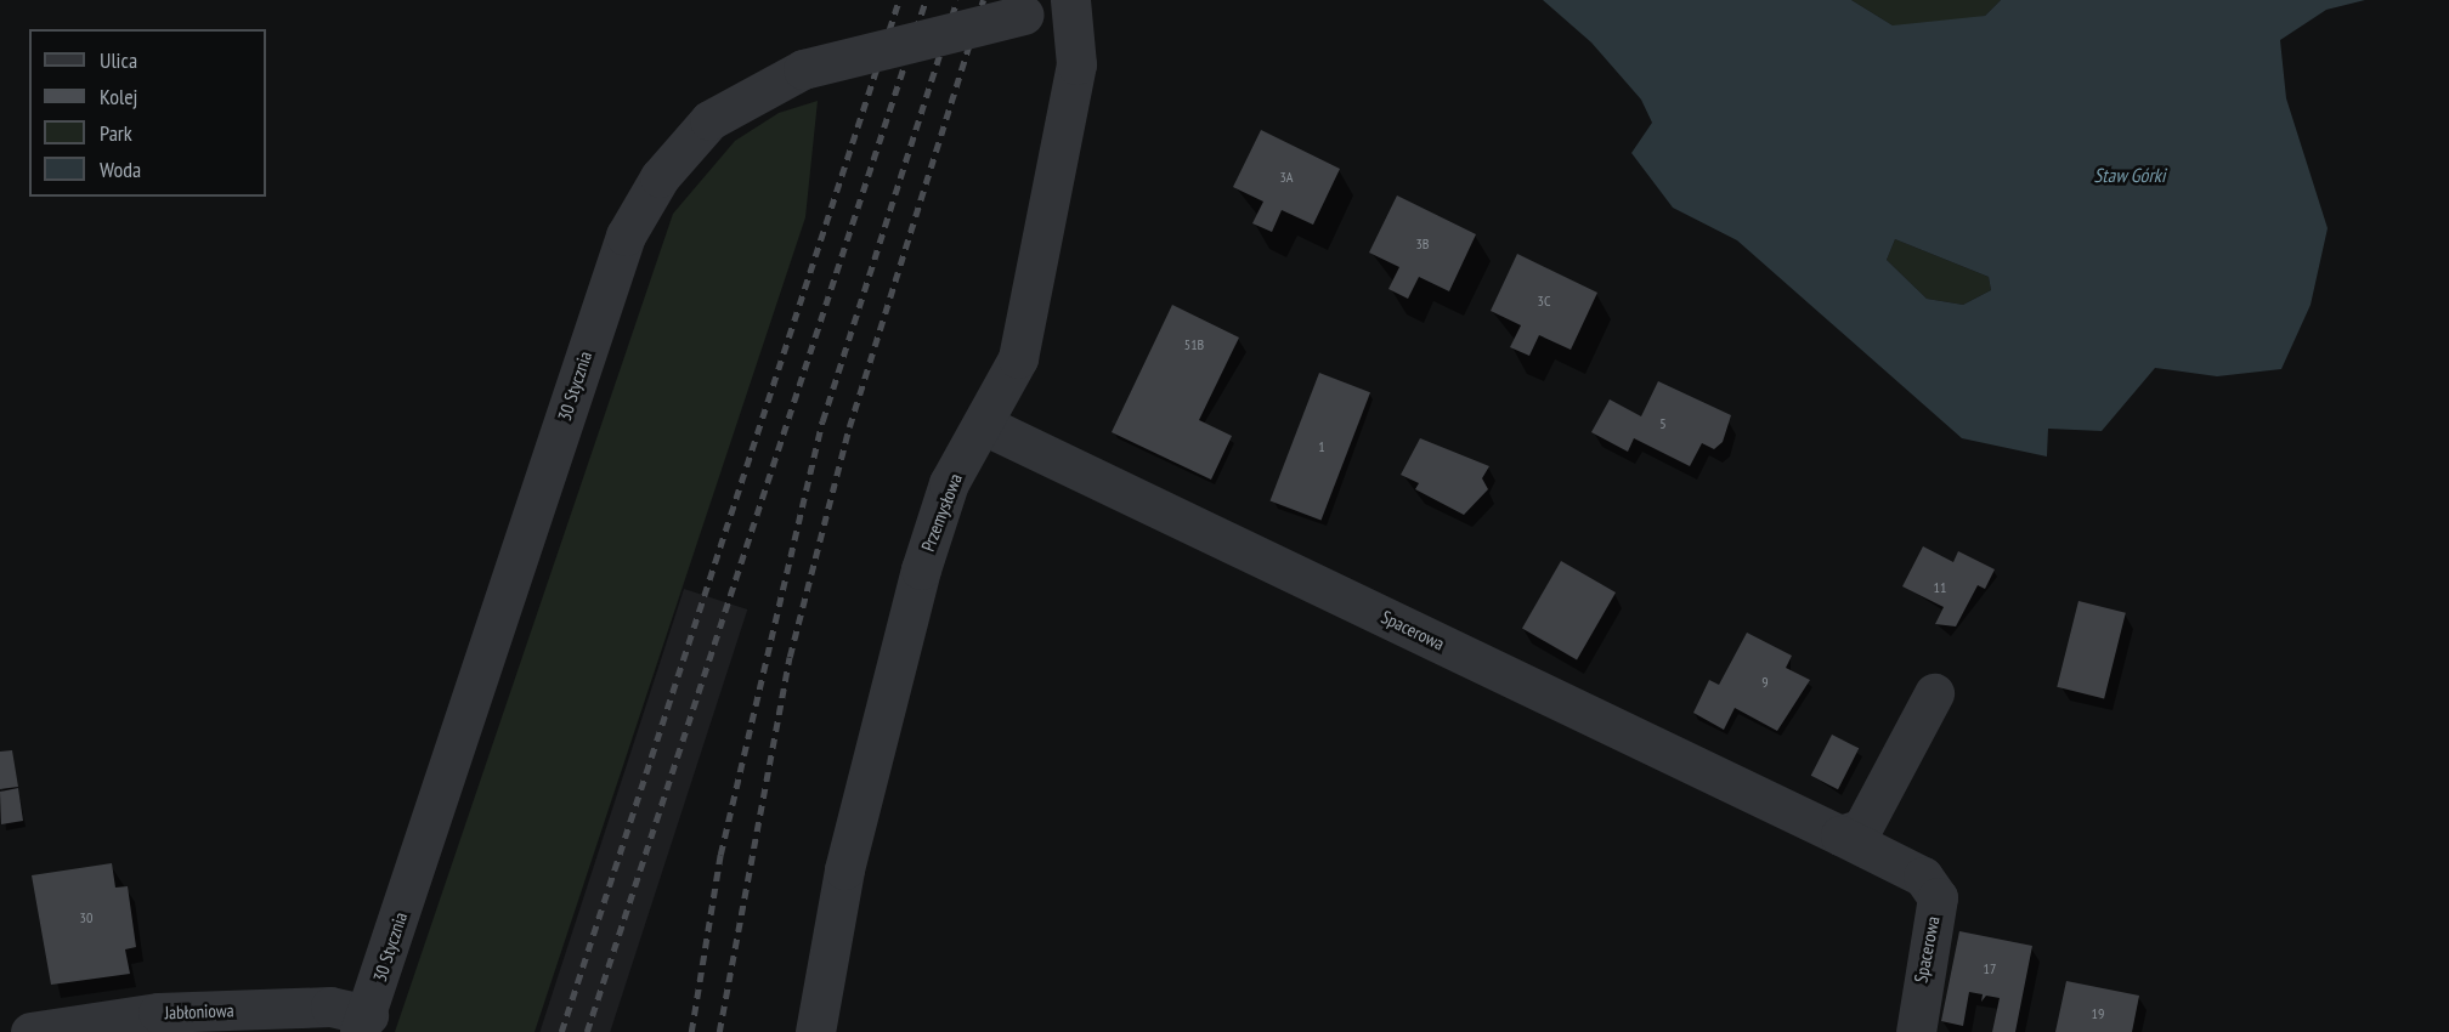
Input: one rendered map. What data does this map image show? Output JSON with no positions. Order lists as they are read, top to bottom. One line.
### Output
{"streets":{"street":["30 Stycznia","Przemysłowa","Spacerowa","Jabłoniowa"]},"crossings":[["30 Stycznia","Przemysłowa"],["30 Stycznia","Jabłoniowa"],["Przemysłowa","Spacerowa"]],"water":["Staw Górki"],"house_numbers":["3A","3B","3C","51B","5","1","11","9","30","17","19"],"legend":["Ulica","Kolej","Park","Woda"]}
